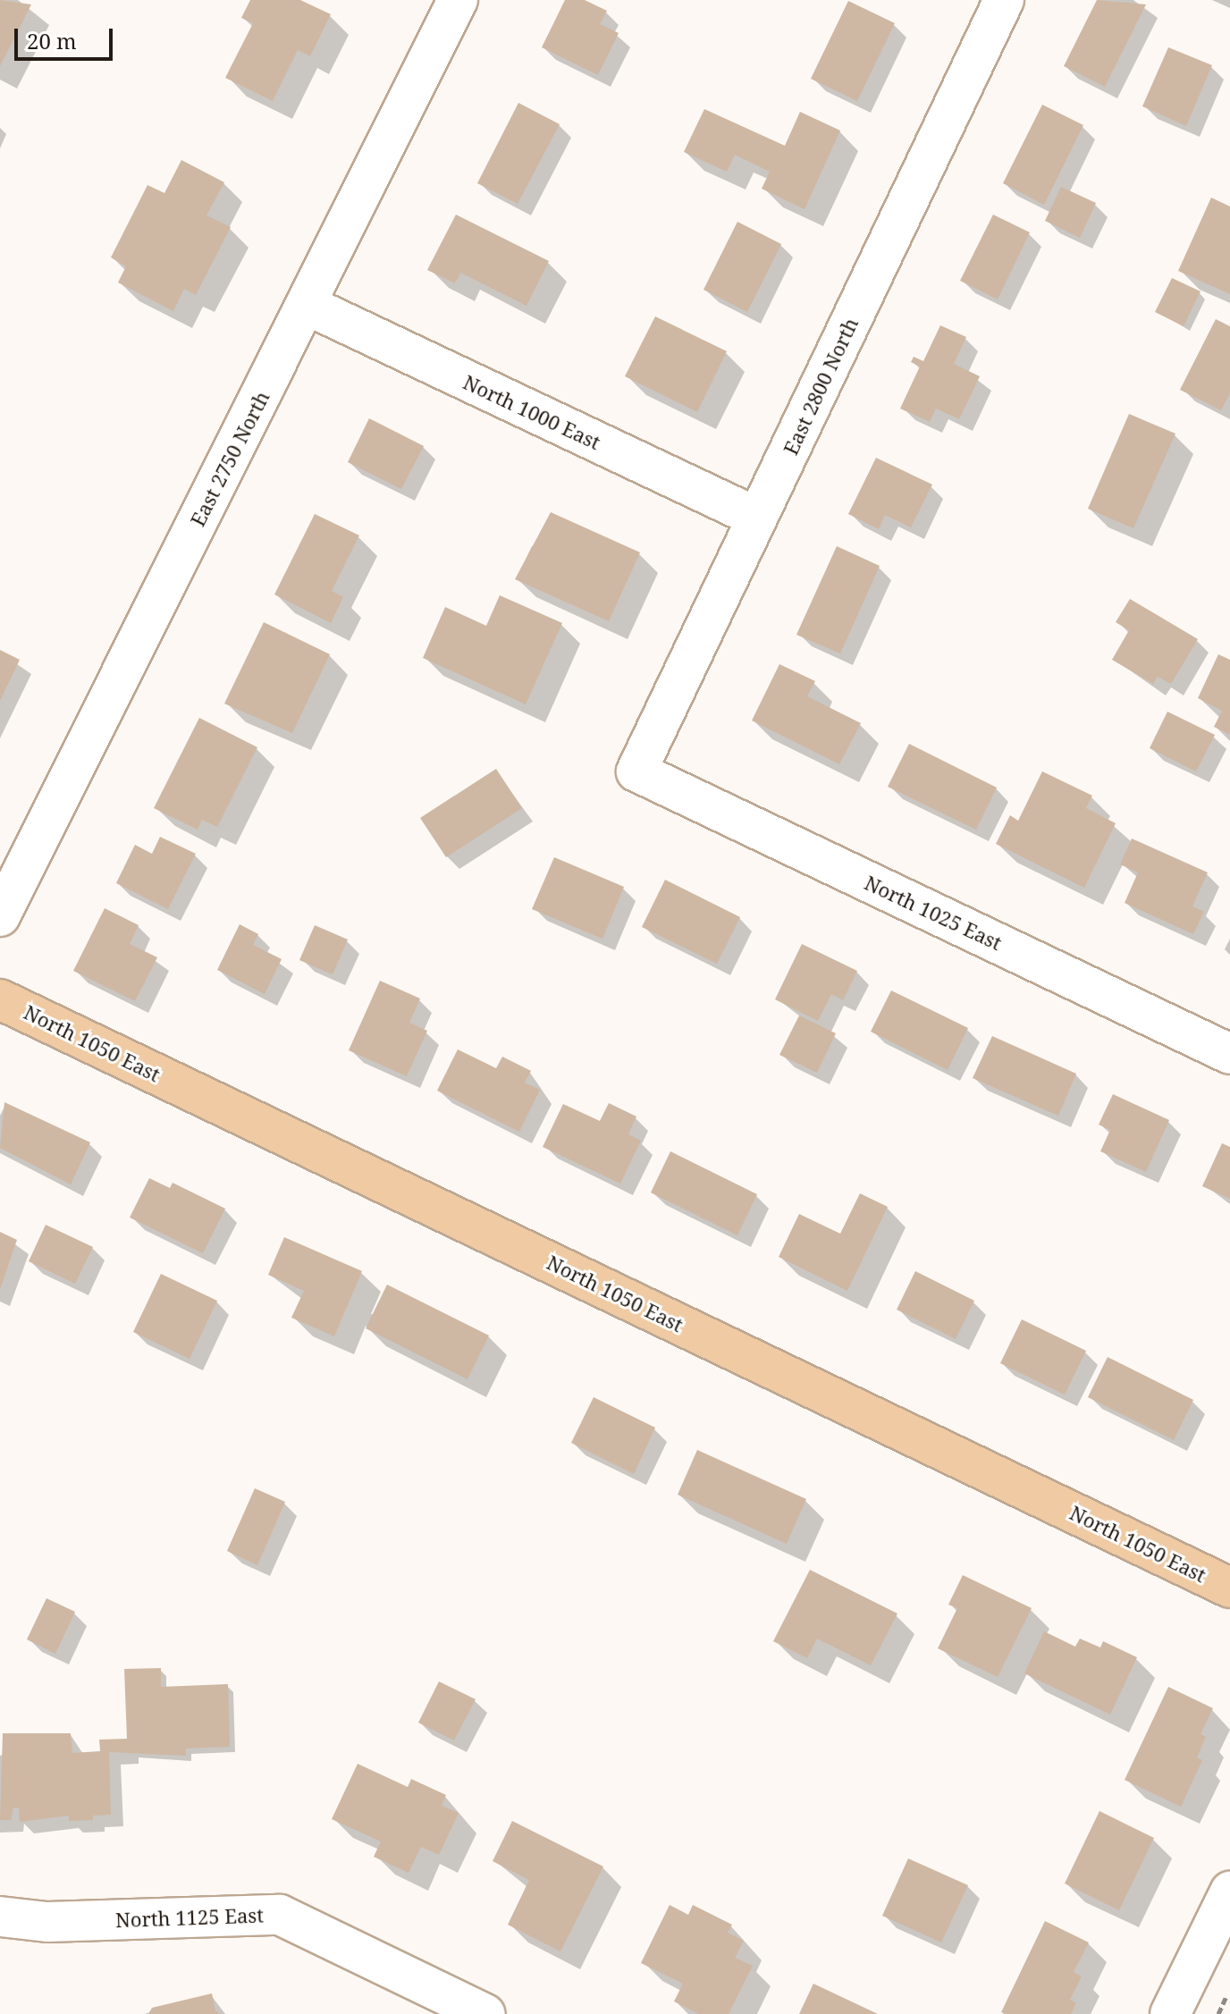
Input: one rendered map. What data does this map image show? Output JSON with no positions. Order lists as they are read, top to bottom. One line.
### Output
{"streets":{"main road":["North 1050 East"],"street":["East 2800 North","North 1000 East","East 2750 North","North 1025 East","North 1125 East"]},"crossings":[["East 2800 North","North 1000 East"],["East 2800 North","North 1025 East"],["North 1000 East","East 2750 North"]],"scale_bar":"20 m"}
